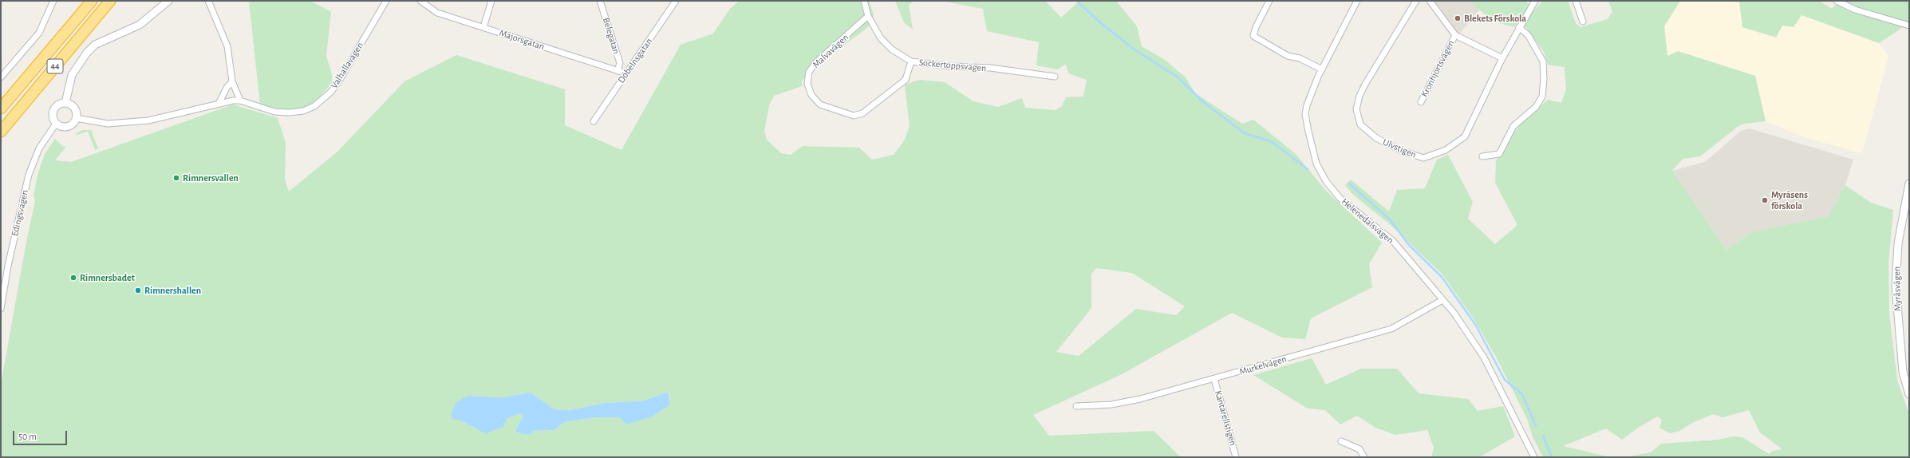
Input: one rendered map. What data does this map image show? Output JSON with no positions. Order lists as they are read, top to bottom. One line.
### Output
{"streets":{"highway":["44"],"street":["Belegatan","Majorsgatan","Malvavägen","Döbelnsgatan","Valhallavägen","Sockertoppsvägen","Kronhjortsvägen","Ulvstigen","Edingsvägen","Helenedalsvägen","Myråsvägen","Murkelvägen","Kantarellstigen"]},"crossings":[["Belegatan","Majorsgatan"],["Majorsgatan","Döbelnsgatan"],["Malvavägen","Sockertoppsvägen"],["Valhallavägen","Edingsvägen"],["Helenedalsvägen","Murkelvägen"],["Murkelvägen","Kantarellstigen"]],"places":["Blekets Förskola","Rimnersvallen","Myråsens förskola","Rimnersbadet","Rimnershallen"],"scale_bar":"50 m"}
